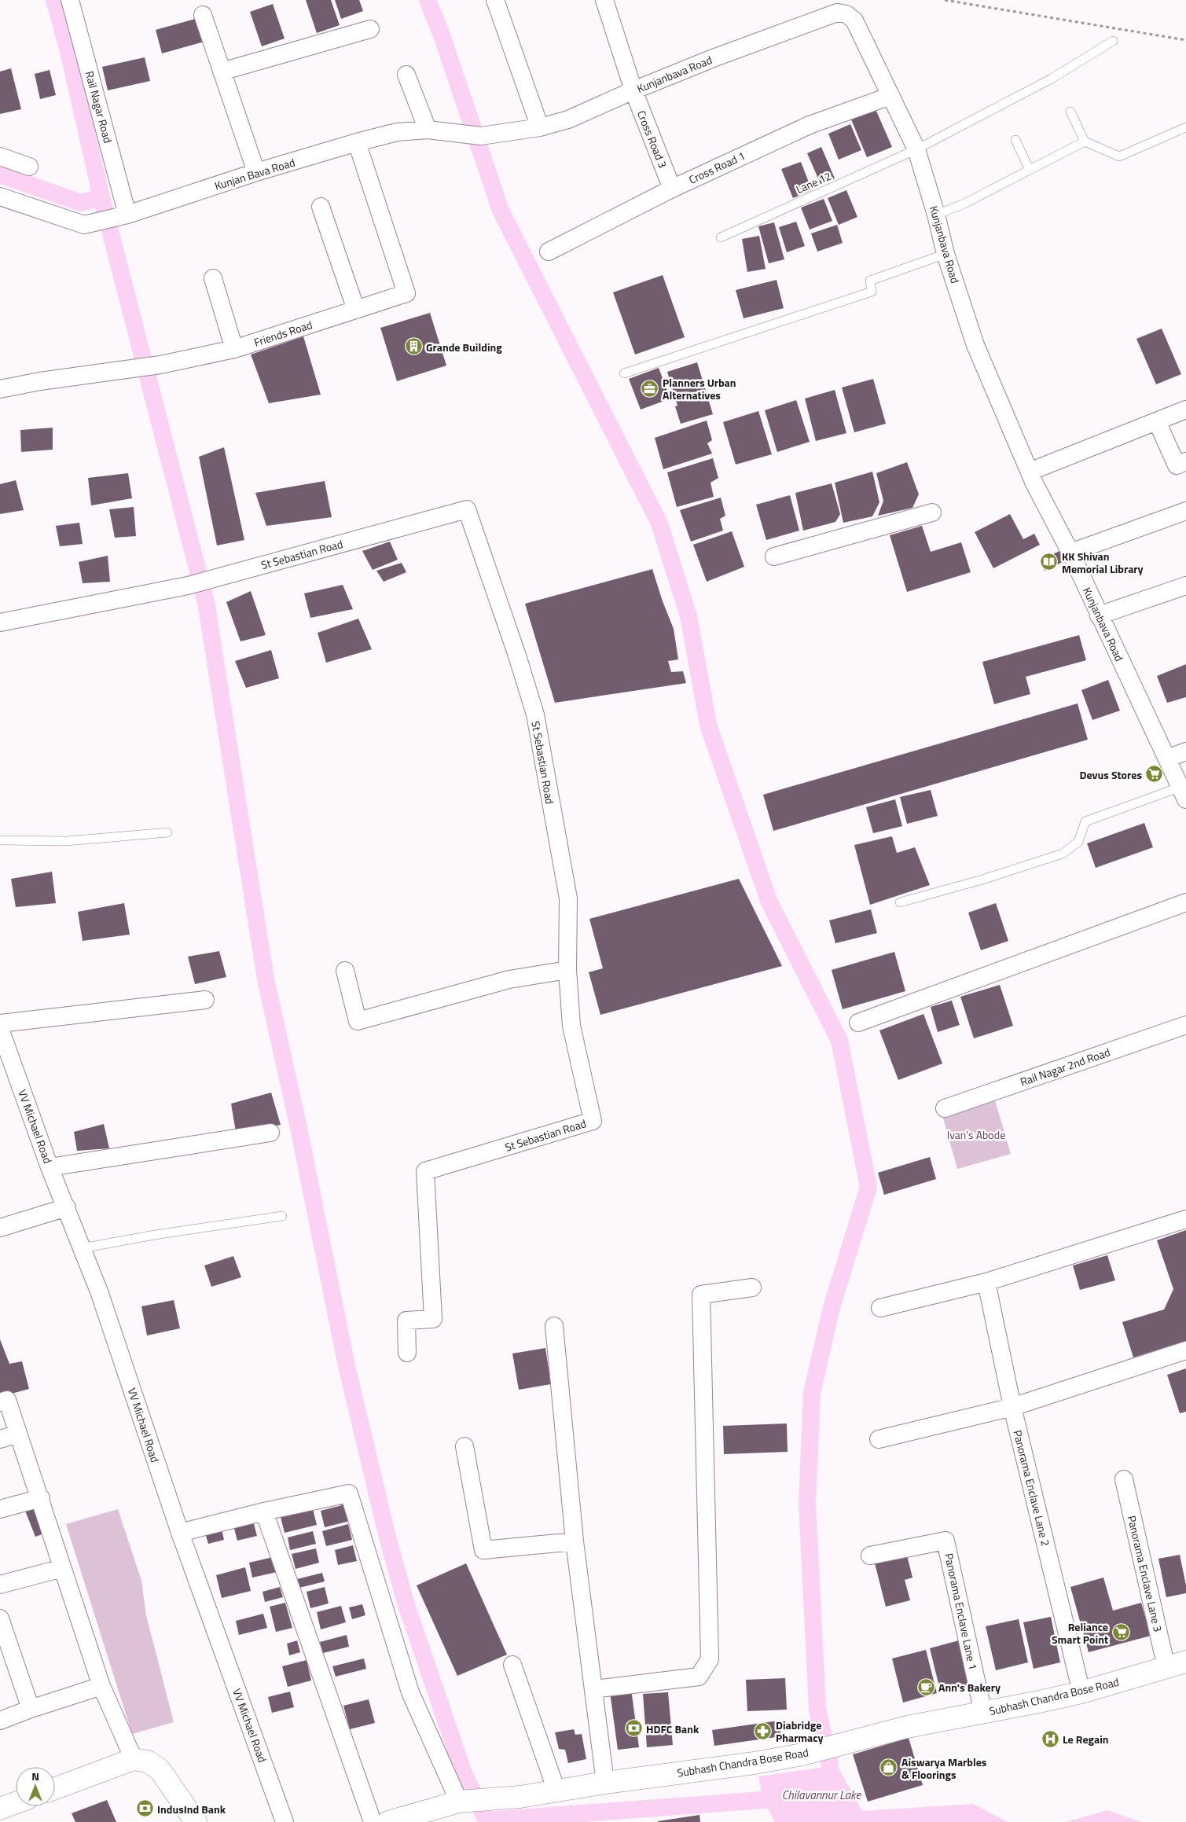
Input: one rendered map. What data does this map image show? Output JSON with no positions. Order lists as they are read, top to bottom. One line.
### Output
{"streets":{"main road":["Subhash Chandra Bose Road"],"street":["Kunjanbava Road","Rail Nagar Road","Cross Road 3","Cross Road 1","Kunjan Bava Road","Friends Road","St Sebastian Road","Rail Nagar 2nd Road","VV Michael Road","Panorama Enclave Lane 2","Panorama Enclave Lane 3","Panorama Enclave Lane 1"],"lane":["Lane 12"]},"crossings":[["Kunjanbava Road","Cross Road 3"],["Kunjanbava Road","Cross Road 1"],["Kunjanbava Road","Kunjan Bava Road"],["Kunjanbava Road","Lane 12"],["Rail Nagar Road","Kunjan Bava Road"],["Cross Road 3","Cross Road 1"],["Kunjan Bava Road","Friends Road"],["Panorama Enclave Lane 2","Subhash Chandra Bose Road"],["Panorama Enclave Lane 3","Subhash Chandra Bose Road"],["Panorama Enclave Lane 1","Subhash Chandra Bose Road"]],"water":["Chilavannur Lake"],"parks":["Ivan's Abode"],"places":{"building":["Grande Building"],"office":["Planners Urban Alternatives"],"library":["KK Shivan Memorial Library"],"supermarket":["Devus Stores","Reliance Smart Point"],"cafe":["Ann's Bakery"],"bank":["HDFC Bank","IndusInd Bank"],"pharmacy":["Diabridge Pharmacy"],"hospital":["Le Regain"],"shop":["Aiswarya Marbles & Floorings"]},"north":"top"}
